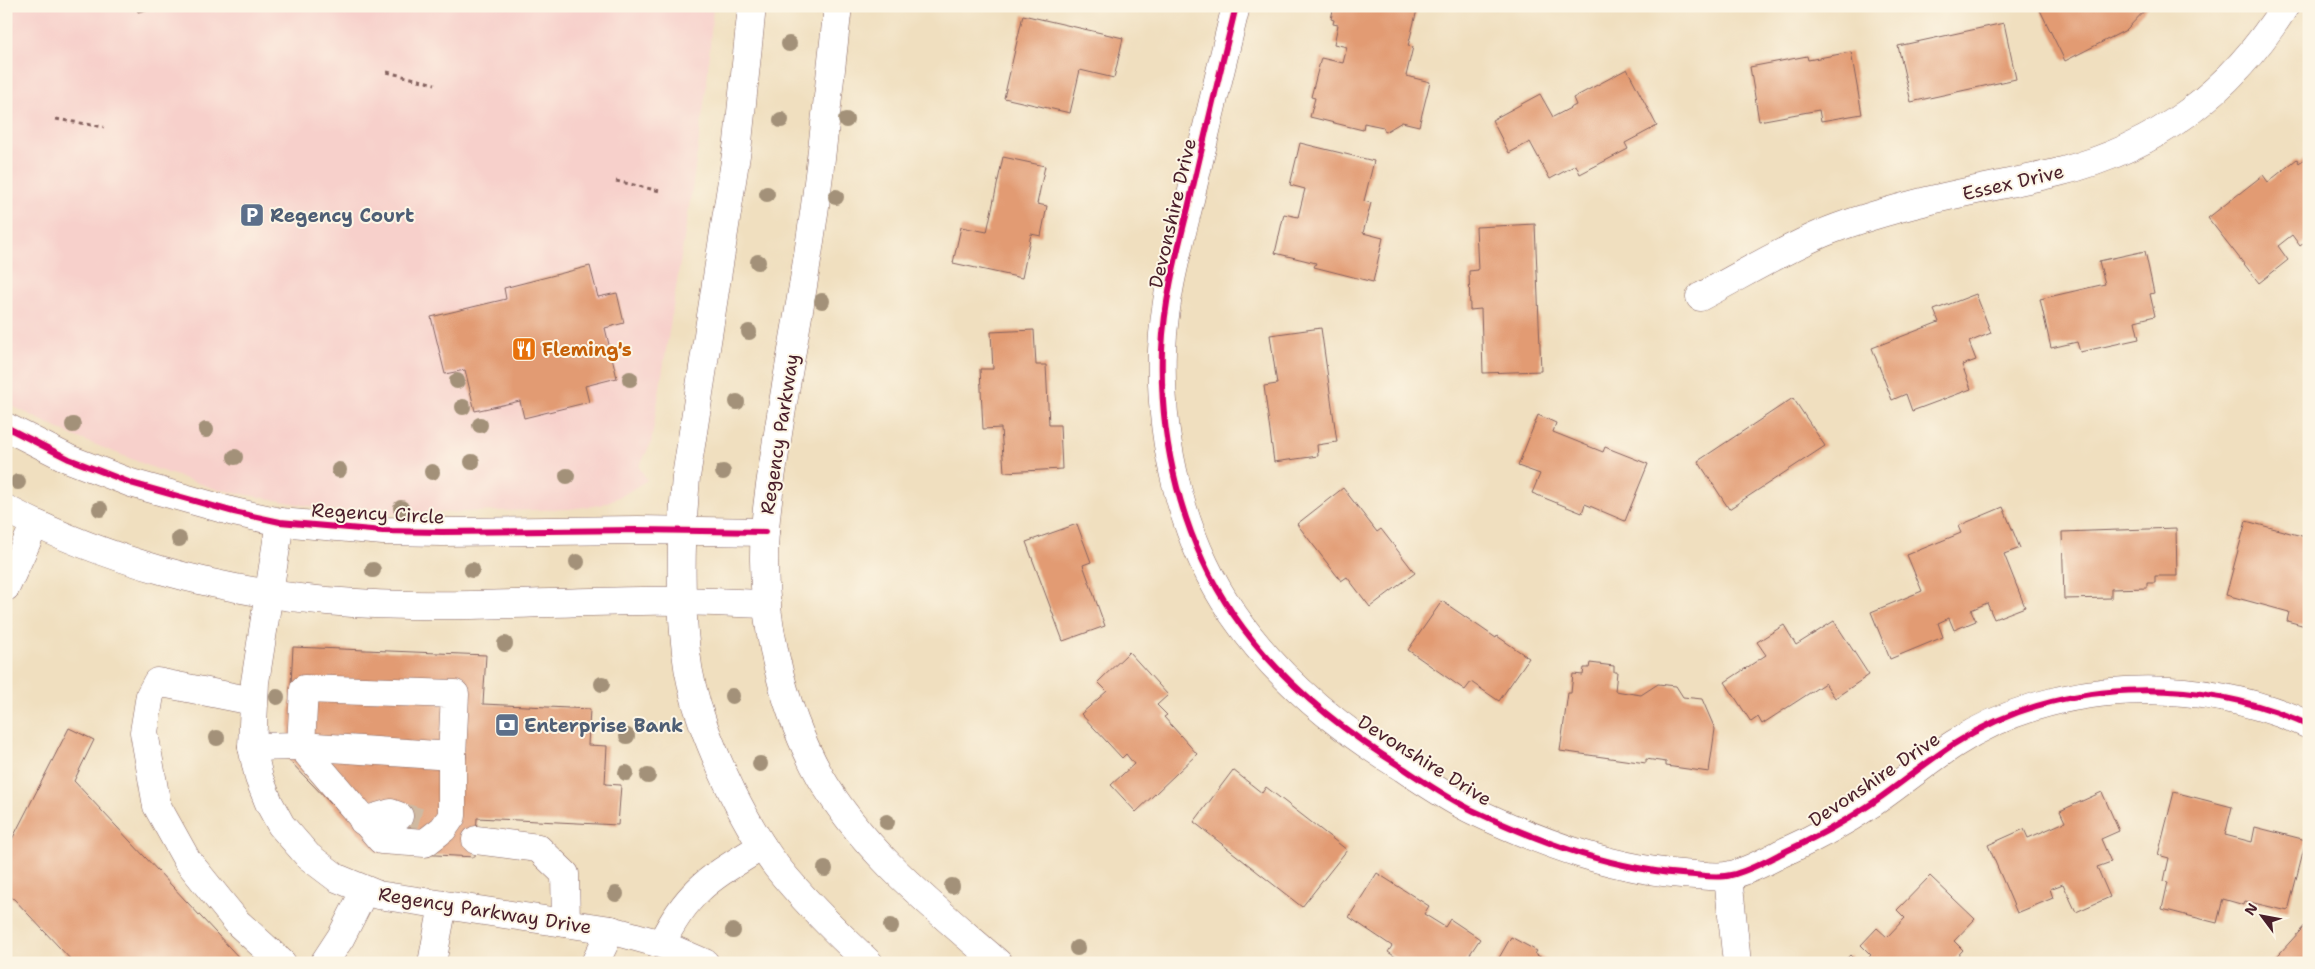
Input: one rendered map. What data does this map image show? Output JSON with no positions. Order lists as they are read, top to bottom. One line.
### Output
{"streets":{"street":["Essex Drive","Devonshire Drive","Regency Parkway","Regency Circle","Regency Parkway Drive"]},"crossings":[["Regency Parkway","Regency Circle"],["Regency Circle","Regency Parkway Drive"]],"places":{"parking":["Regency Court"],"restaurant":["Fleming's"],"bank":["Enterprise Bank"]},"north":"top left"}
